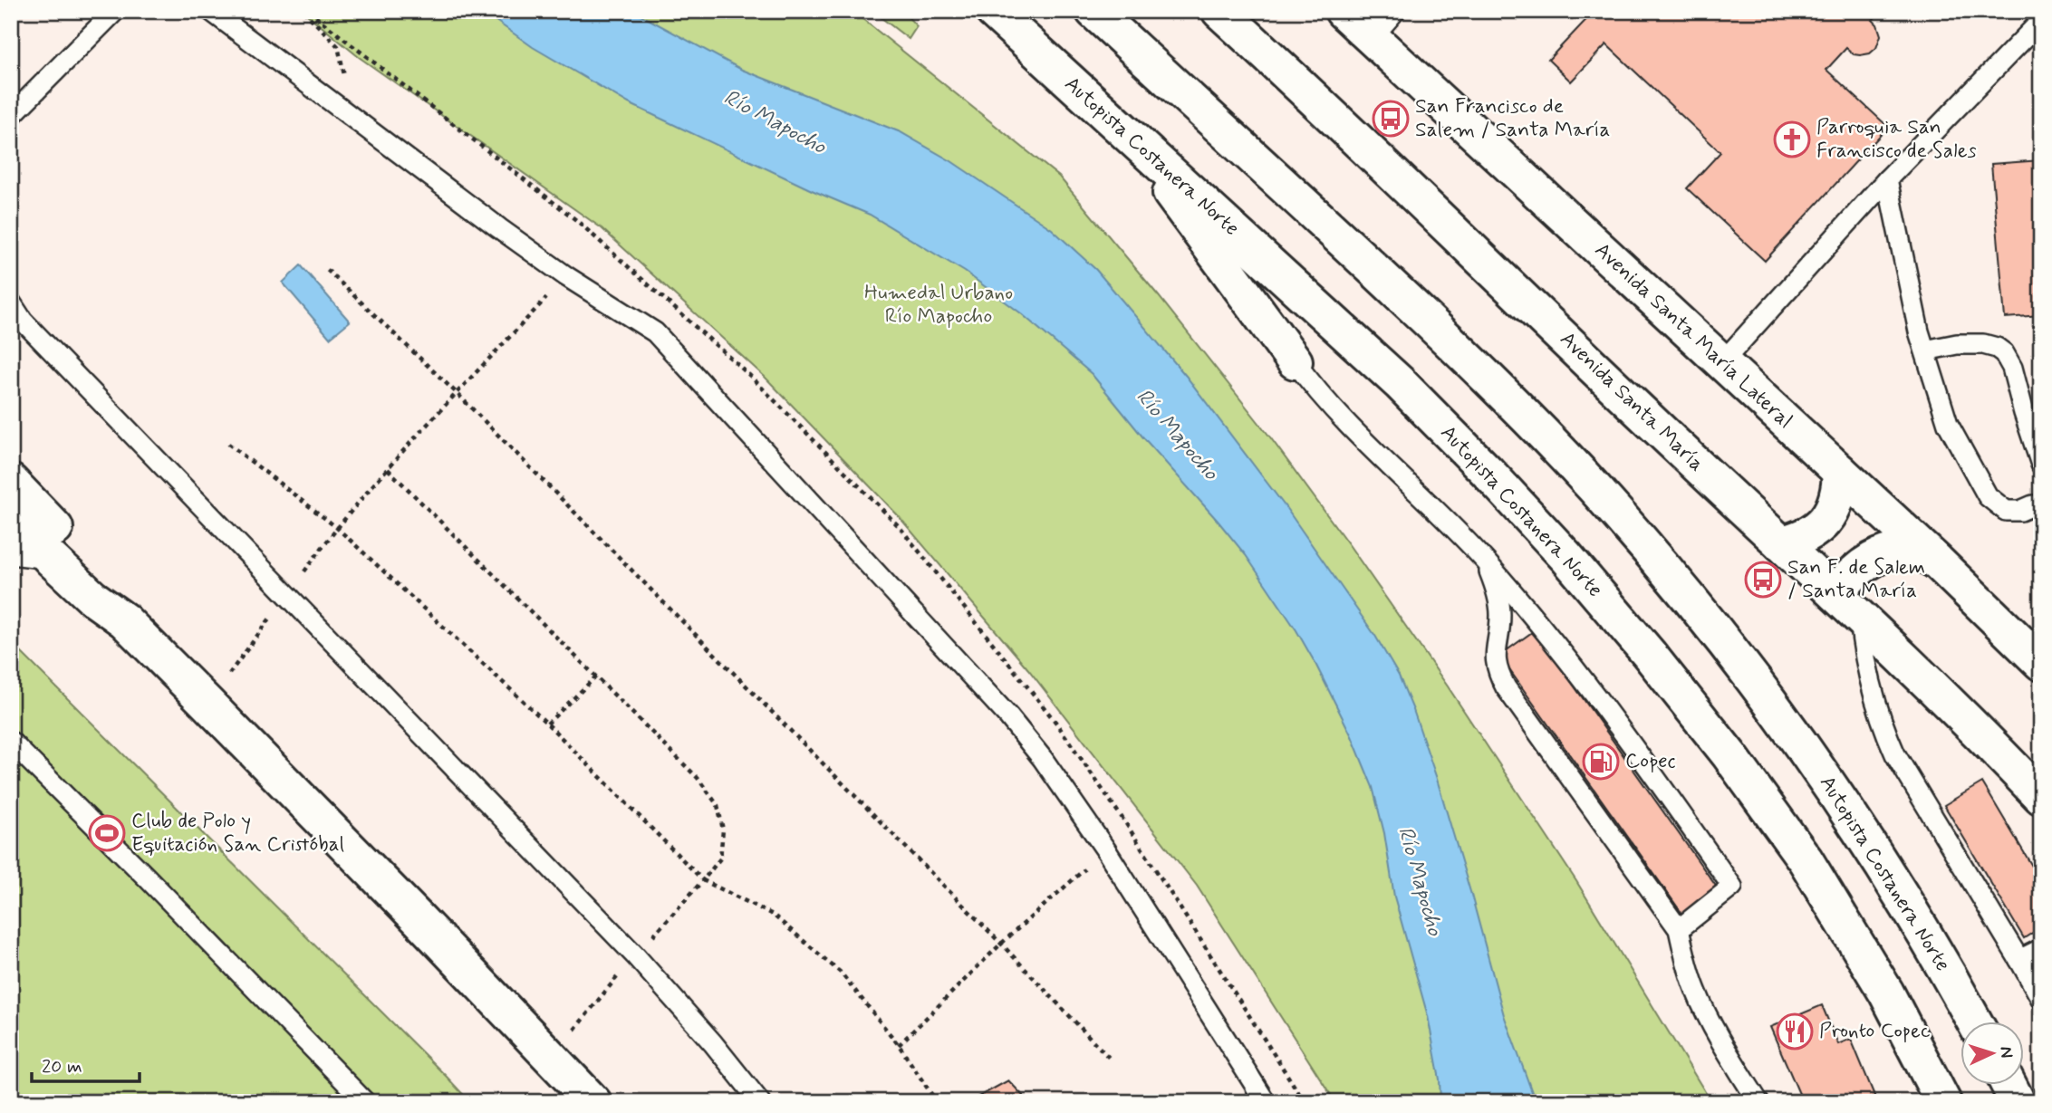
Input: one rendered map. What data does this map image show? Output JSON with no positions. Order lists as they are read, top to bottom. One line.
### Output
{"streets":{"main road":["Autopista Costanera Norte","Avenida Santa María Lateral","Avenida Santa María"]},"water":["Río Mapocho"],"parks":["Humedal Urbano Río Mapocho"],"places":{"bus stop":["San Francisco de Salem / Santa María","San F. de Salem / Santa María"],"church":["Parroquia San Francisco de Sales"],"fuel station":["Copec"],"sports":["Club de Polo y Equitación San Cristóbal"],"restaurant":["Pronto Copec"]},"scale_bar":"20 m","north":"right"}
